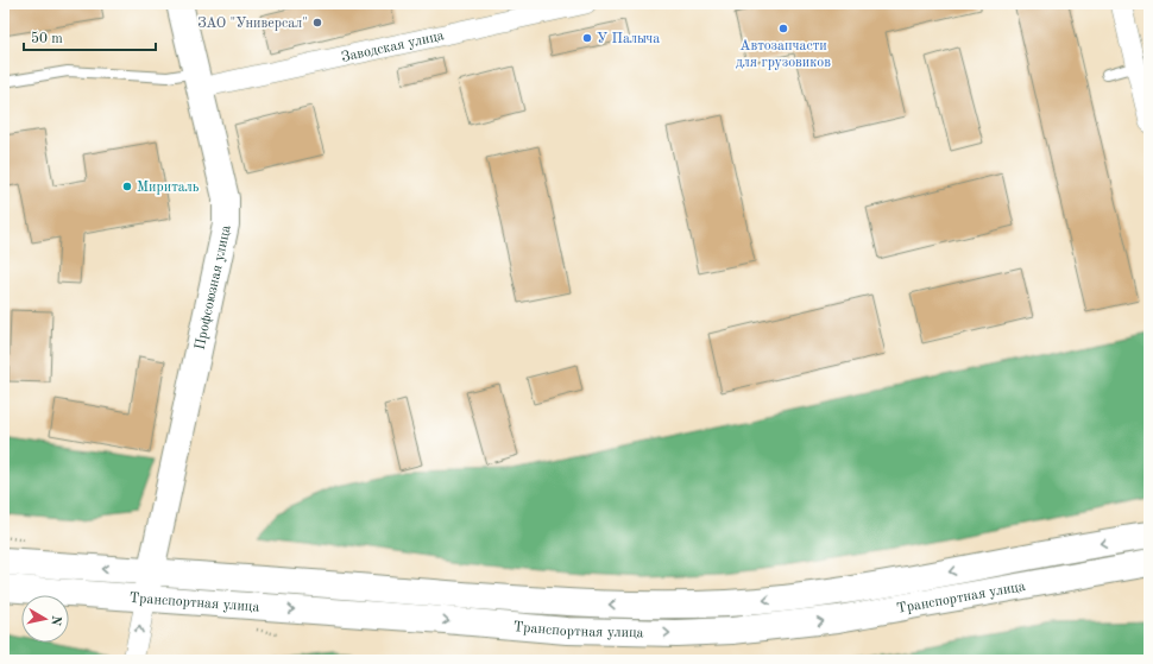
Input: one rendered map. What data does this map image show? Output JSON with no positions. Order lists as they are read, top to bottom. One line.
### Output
{"streets":{"street":["Заводская улица","Профсоюзная улица","Транспортная улица"]},"crossings":[["Заводская улица","Профсоюзная улица"],["Профсоюзная улица","Транспортная улица"]],"places":["ЗАО \"Универсал\"","Автозапчасти для грузовиков","У Палыча","Мириталь"],"scale_bar":"50 m","north":"right"}
